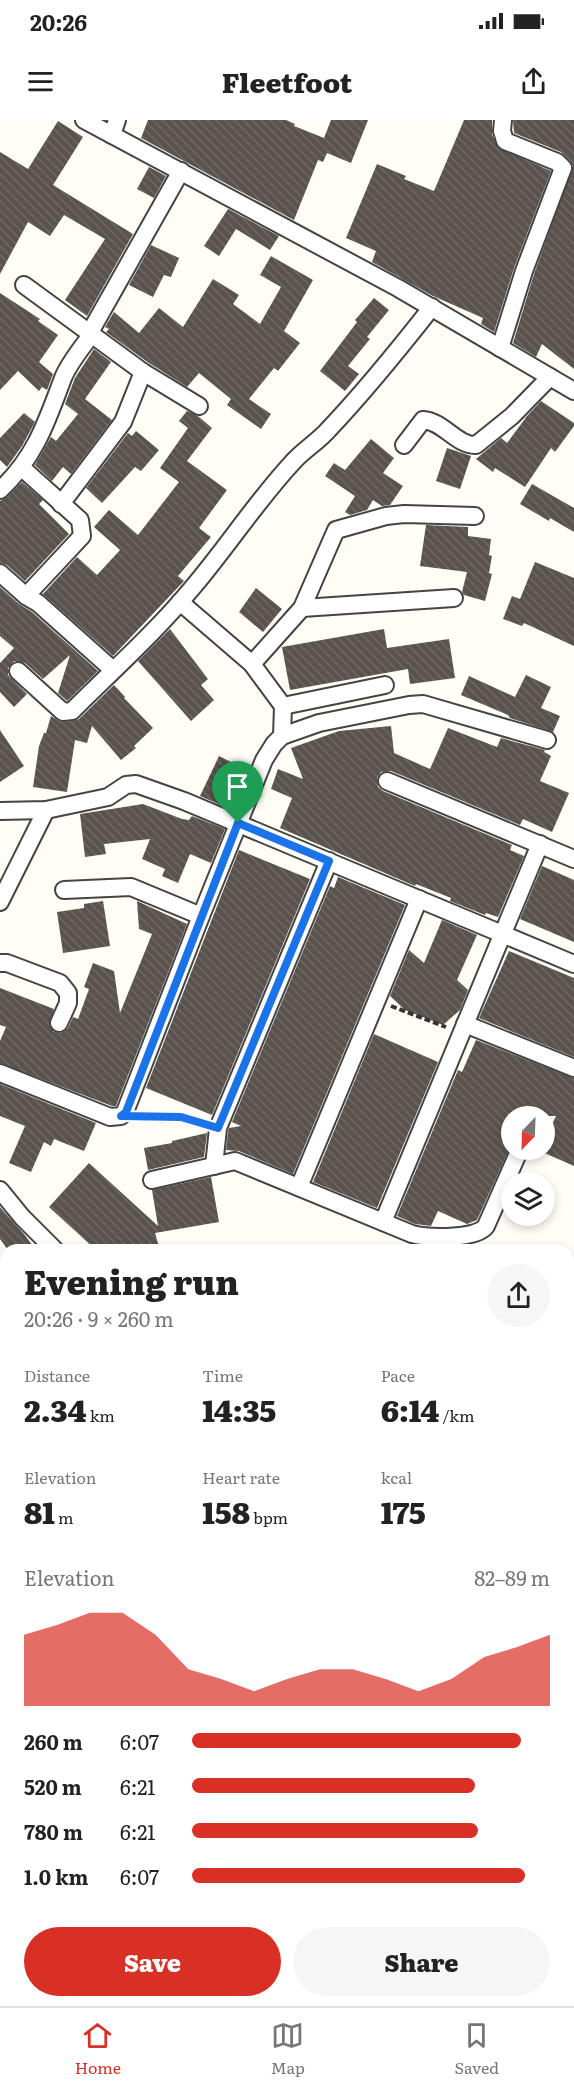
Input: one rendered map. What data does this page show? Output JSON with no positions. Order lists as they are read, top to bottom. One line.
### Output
{"north":"bottom left","page":{"status":"20:26","header":"Fleetfoot","heading":["Evening run","20:26 · 9 × 260 m"],"stats":[["Distance","2.34 km"],["Time","14:35"],["Pace","6:14 /km"],["Elevation","81 m"],["Heart rate","158 bpm"],["kcal","175"]],"chart":["Elevation","82–89 m"],"list":[{"name":"260 m","note":"6:07"},{"name":"520 m","note":"6:21"},{"name":"780 m","note":"6:21"},{"name":"1.0 km","note":"6:07"}],"buttons":["Save","Share"],"tabs":["Home","Map","Saved"]}}
